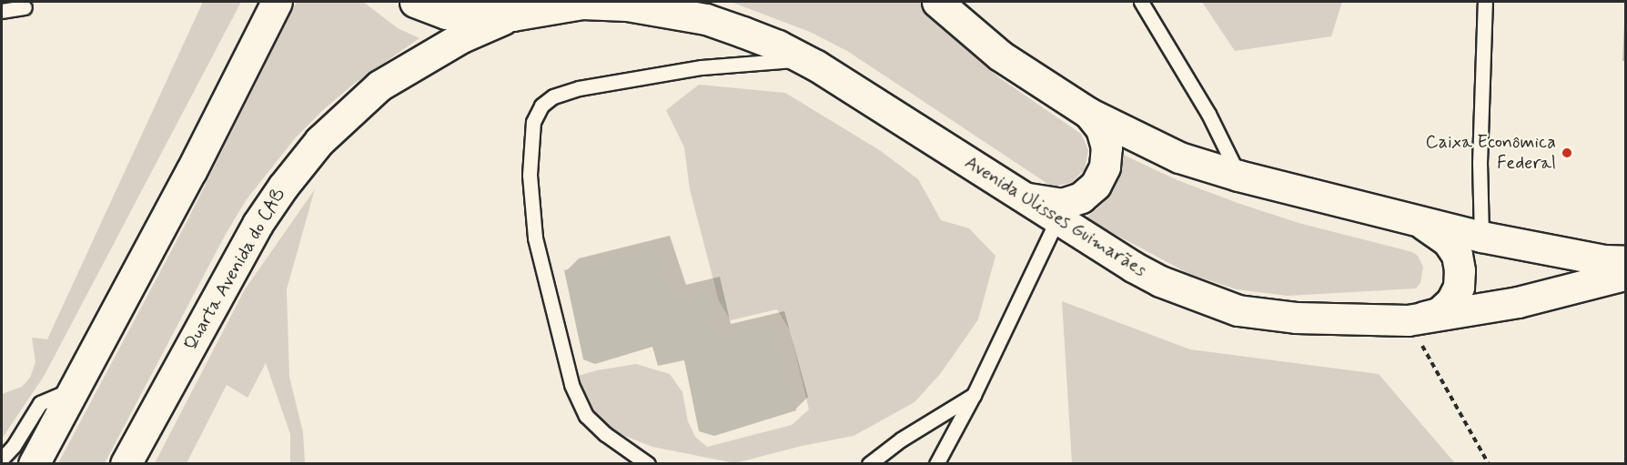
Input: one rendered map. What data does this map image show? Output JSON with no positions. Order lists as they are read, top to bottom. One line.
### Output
{"streets":{"main road":["Avenida Ulisses Guimarães","Quarta Avenida do CAB"]},"crossings":[["Avenida Ulisses Guimarães","Quarta Avenida do CAB"]],"places":["Caixa Econômica Federal"]}
